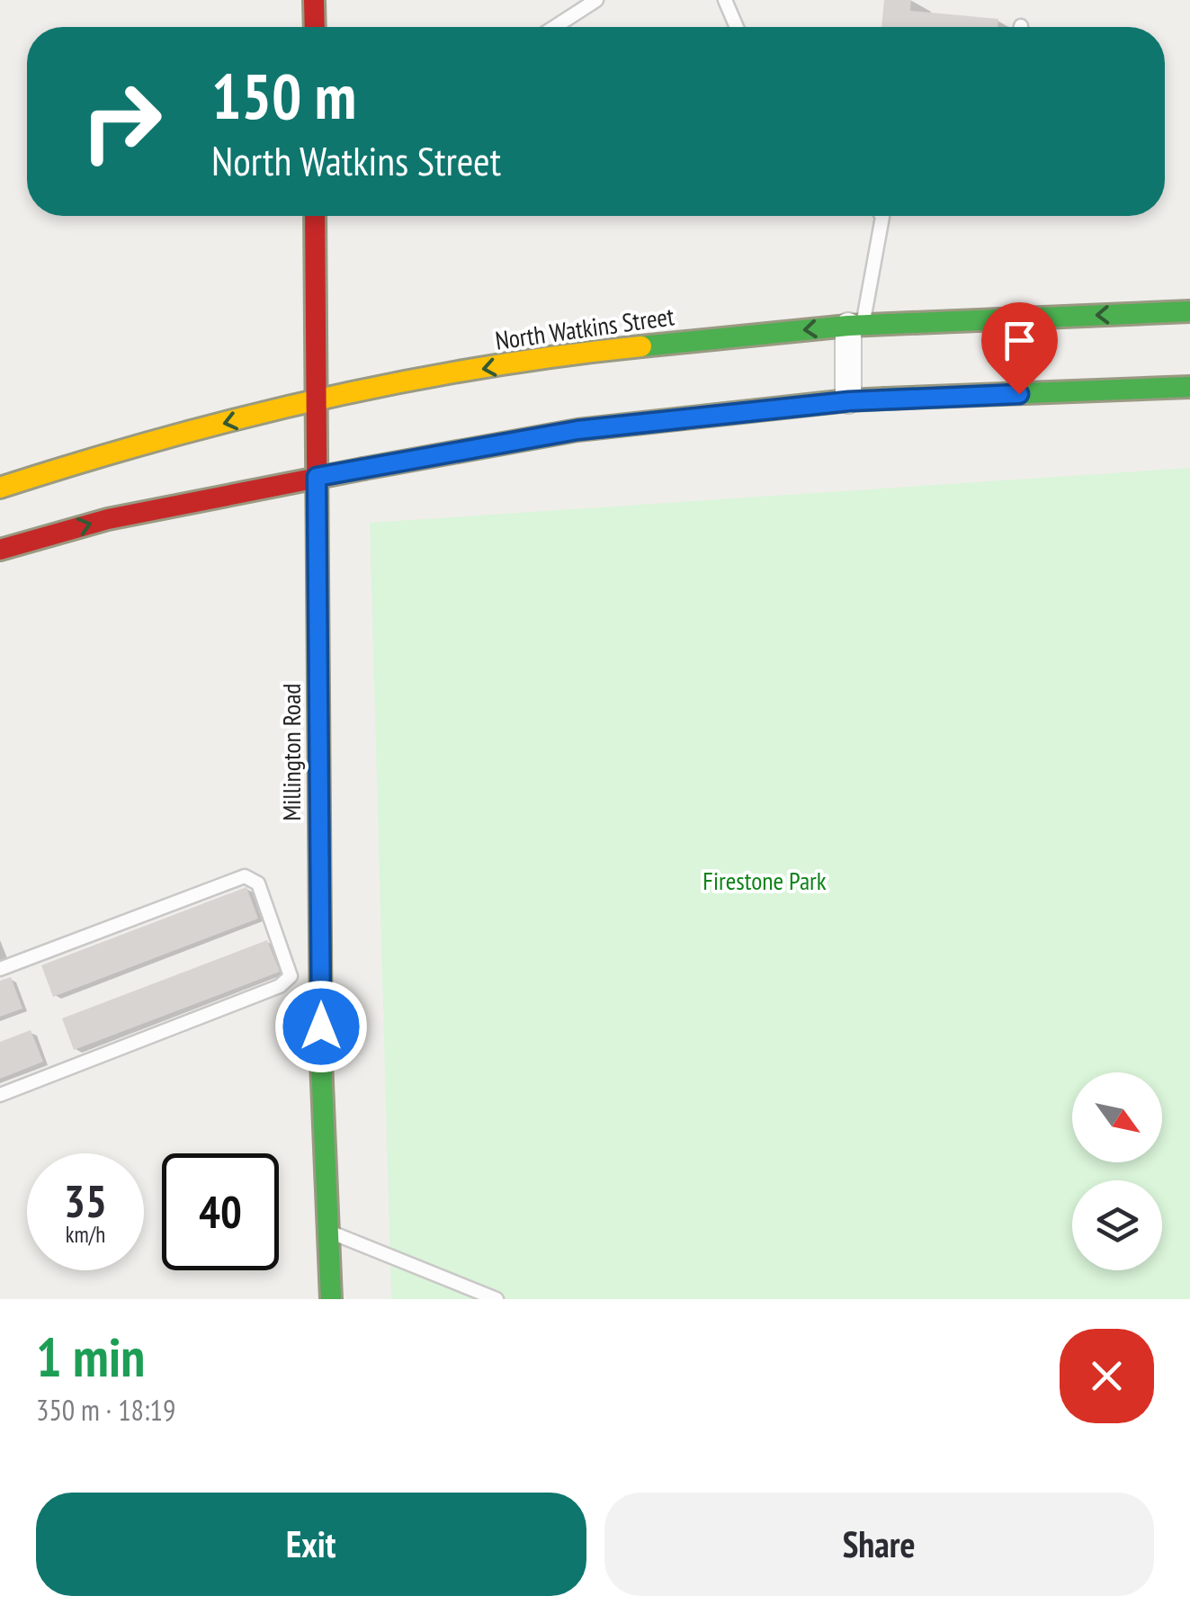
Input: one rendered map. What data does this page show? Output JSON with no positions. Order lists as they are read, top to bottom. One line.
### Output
{"streets":{"street":["North Watkins Street","Millington Road"]},"crossings":[["North Watkins Street","Millington Road"]],"parks":["Firestone Park"],"north":"bottom right","page":{"turn":["150 m","North Watkins Street"],"speed":"35 km/h","limit":"40","heading":["1 min","350 m · 18:19"],"buttons":["Exit","Share"]}}
